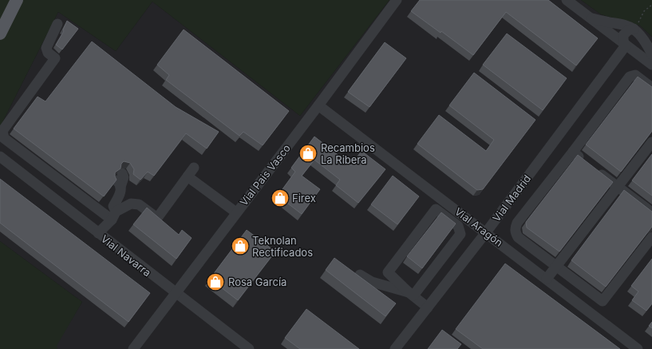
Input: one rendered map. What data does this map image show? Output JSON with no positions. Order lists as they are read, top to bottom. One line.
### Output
{"streets":{"street":["Vial Pais Vasco","Vial Madrid","Vial Aragón","Vial Navarra"]},"crossings":[["Vial Pais Vasco","Vial Aragón"],["Vial Pais Vasco","Vial Navarra"],["Vial Madrid","Vial Aragón"]],"places":{"shop":["Recambios La Ribera","Firex","Teknolan Rectificados","Rosa García"]}}
